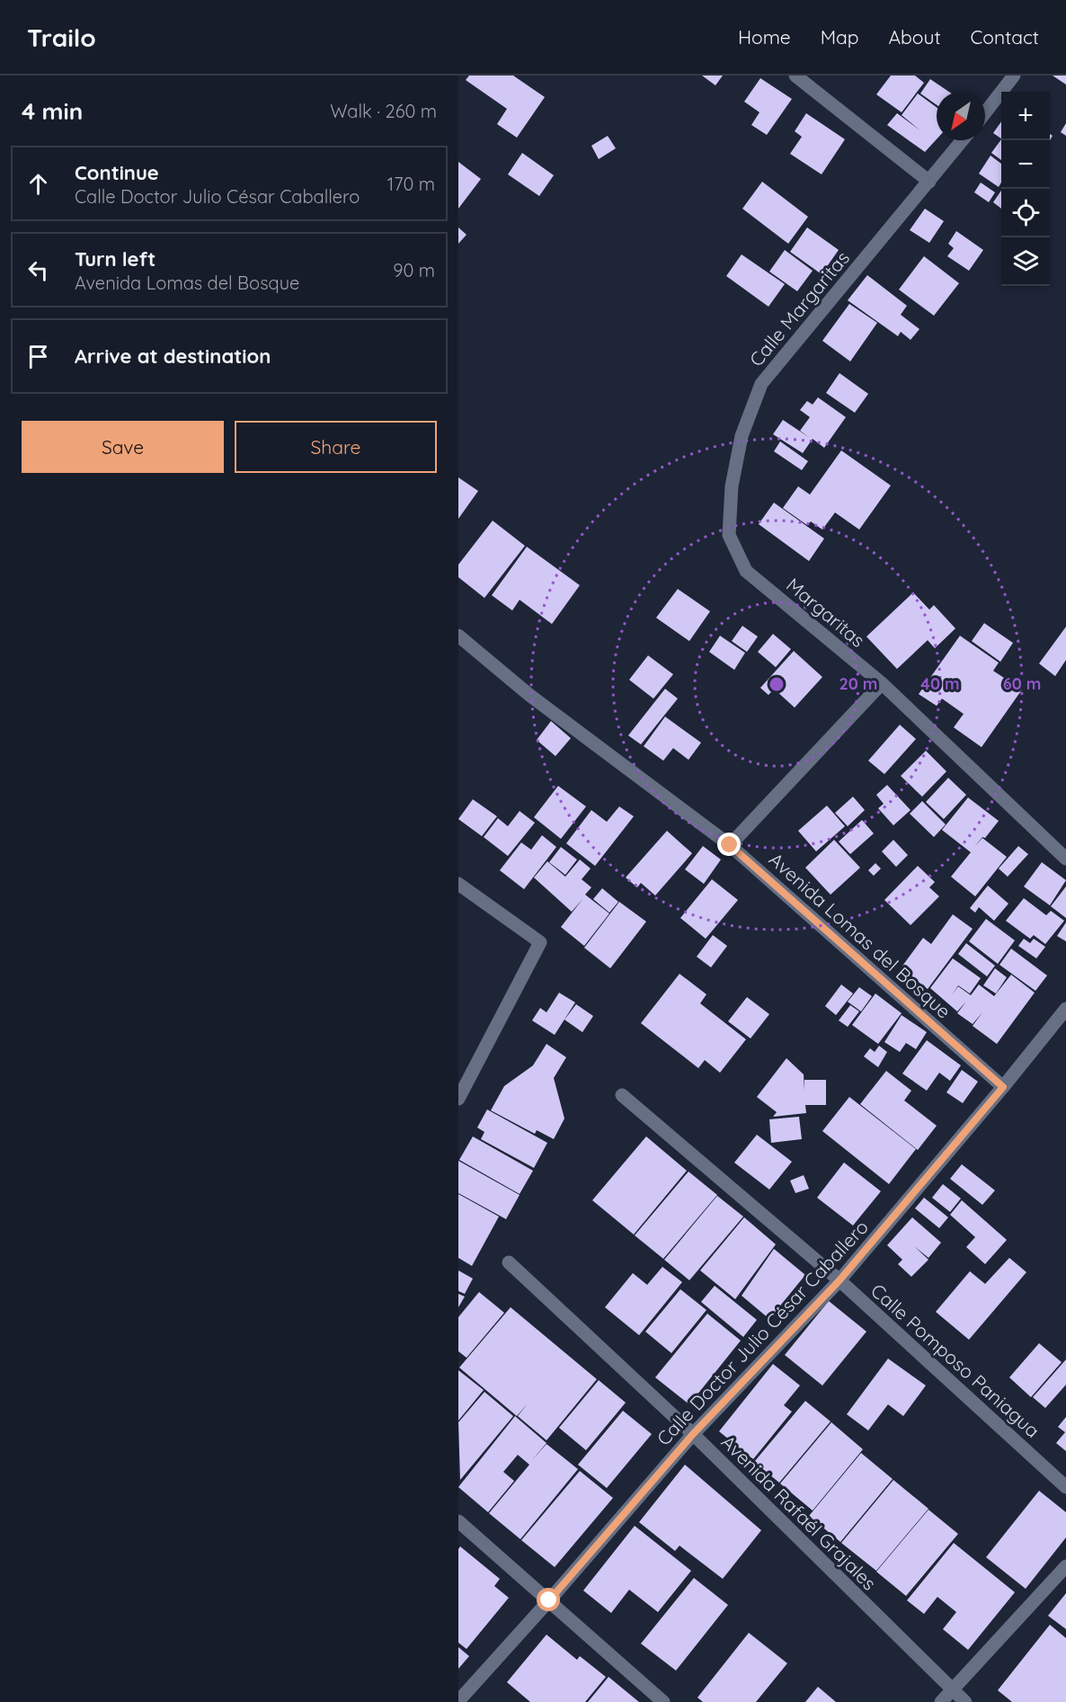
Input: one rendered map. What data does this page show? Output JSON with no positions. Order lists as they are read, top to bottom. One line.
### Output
{"streets":{"street":["Calle Margaritas","Margaritas","Avenida Lomas del Bosque","Calle Doctor Julio César Caballero","Calle Pomposo Paniagua","Avenida Rafaél Grajales"]},"crossings":[["Calle Margaritas","Margaritas"],["Avenida Lomas del Bosque","Calle Doctor Julio César Caballero"],["Calle Doctor Julio César Caballero","Calle Pomposo Paniagua"],["Calle Doctor Julio César Caballero","Avenida Rafaél Grajales"]],"north":"bottom left","page":{"header":"Trailo","nav":["Home","Map","About","Contact"],"heading":["4 min","Walk · 260 m"],"map_buttons":["+","−"],"list":[["Continue","Calle Doctor Julio César Caballero","170 m"],["Turn left","Avenida Lomas del Bosque","90 m"],"Arrive at destination"],"buttons":["Save","Share"]},"rings":["20 m","40 m","60 m"]}
